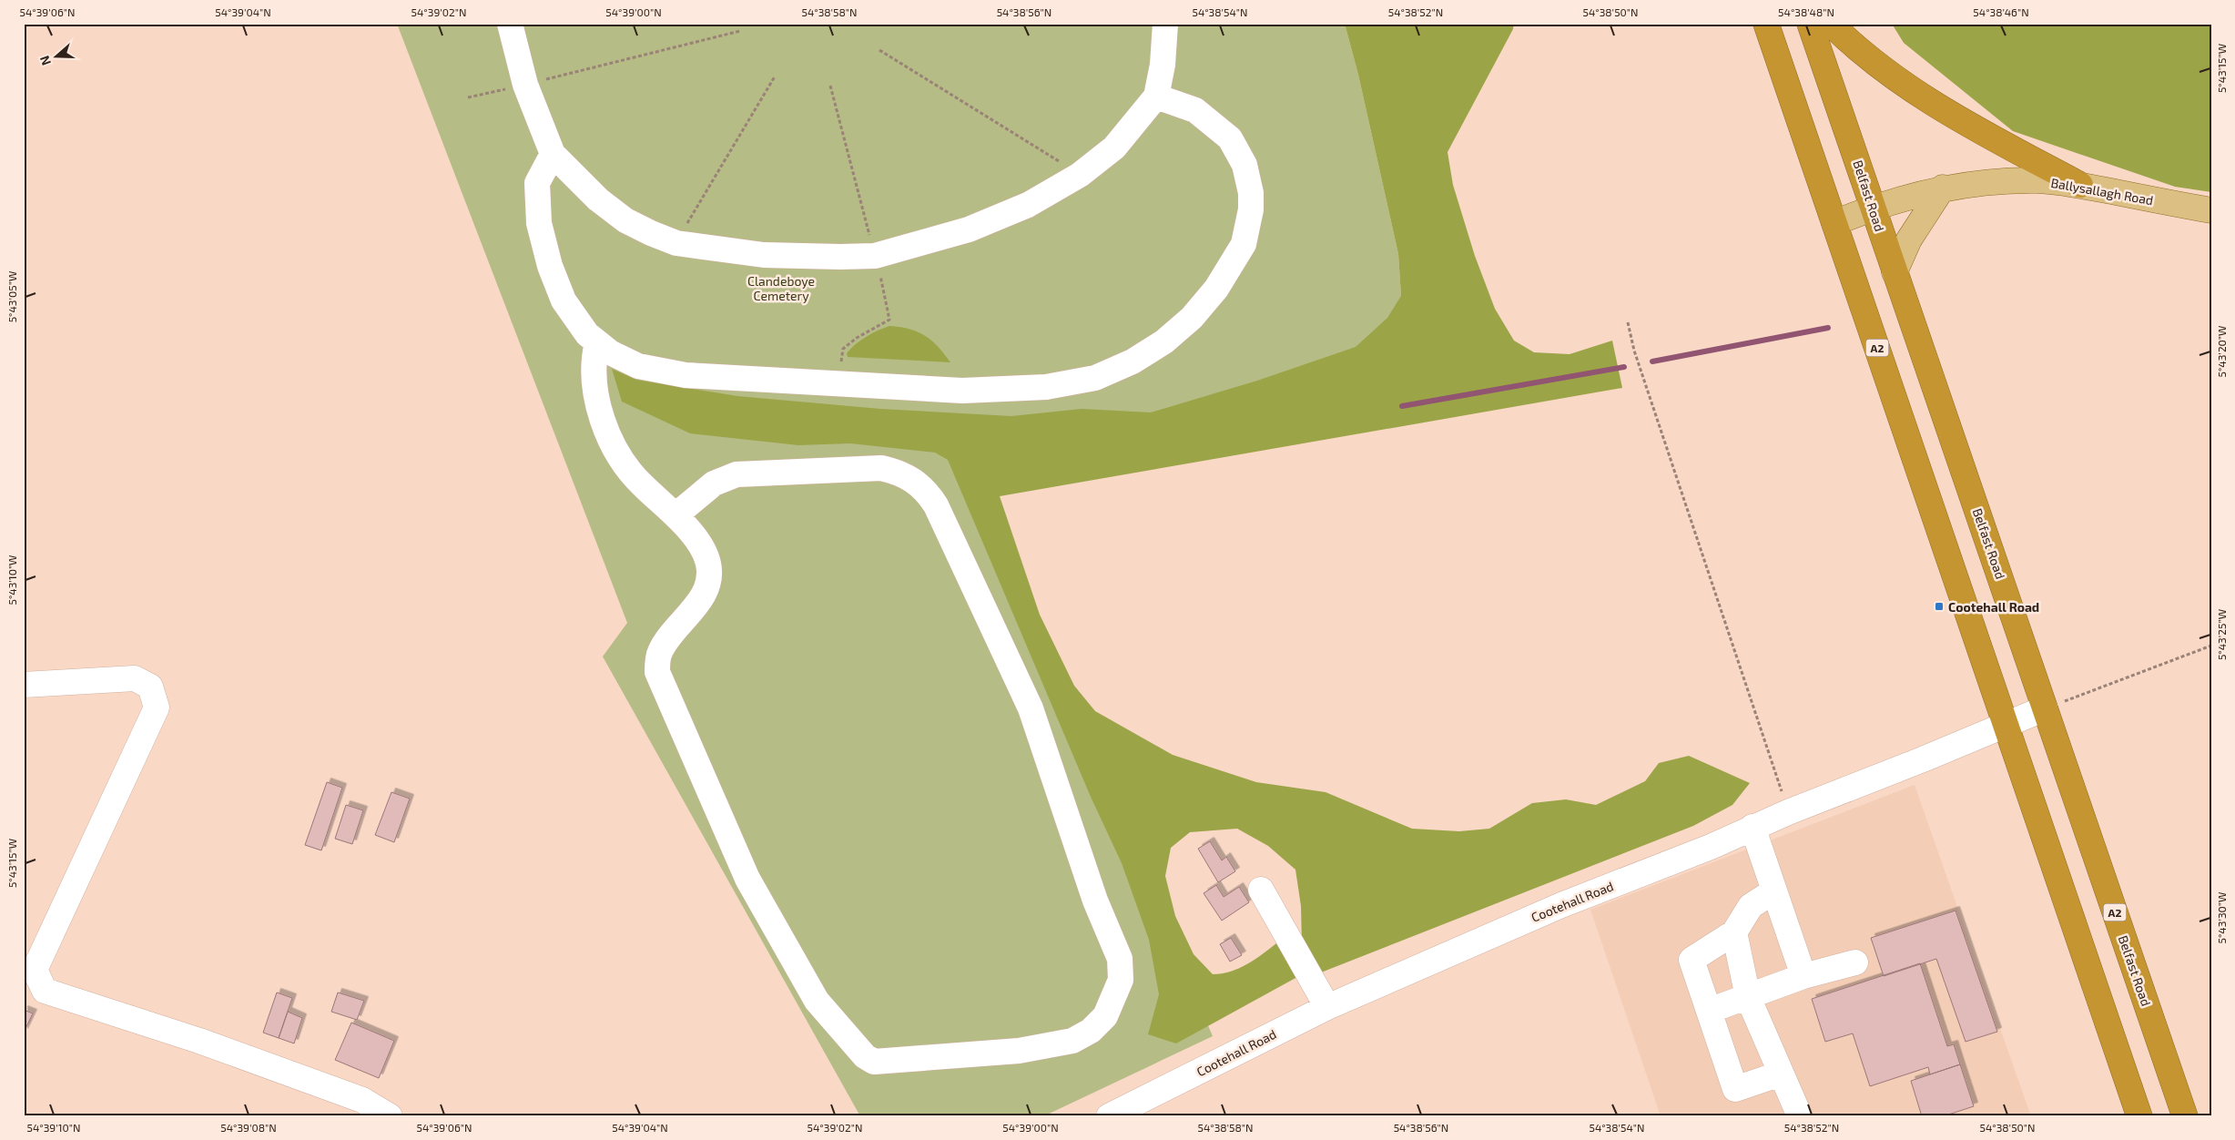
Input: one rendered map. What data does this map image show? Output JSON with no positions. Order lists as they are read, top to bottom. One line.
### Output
{"streets":{"highway":["Belfast Road","A2"],"main road":["Ballysallagh Road"],"street":["Cootehall Road"]},"crossings":[["Ballysallagh Road","Belfast Road"],["Ballysallagh Road","A2"],["Belfast Road","Cootehall Road"],["A2","Cootehall Road"]],"parks":["Clandeboye Cemetery"],"places":{"transit":["Cootehall Road"]},"north":"left","coordinates":["54°39'06\"N","54°39'04\"N","54°39'02\"N","54°39'00\"N","54°38'58\"N","54°38'56\"N","54°38'54\"N","54°38'52\"N","54°38'50\"N","54°38'48\"N","54°38'46\"N","5°43'15\"W","5°43'05\"W","5°43'20\"W","5°43'10\"W","5°43'25\"W","5°43'30\"W","54°39'10\"N","54°39'08\"N"]}
